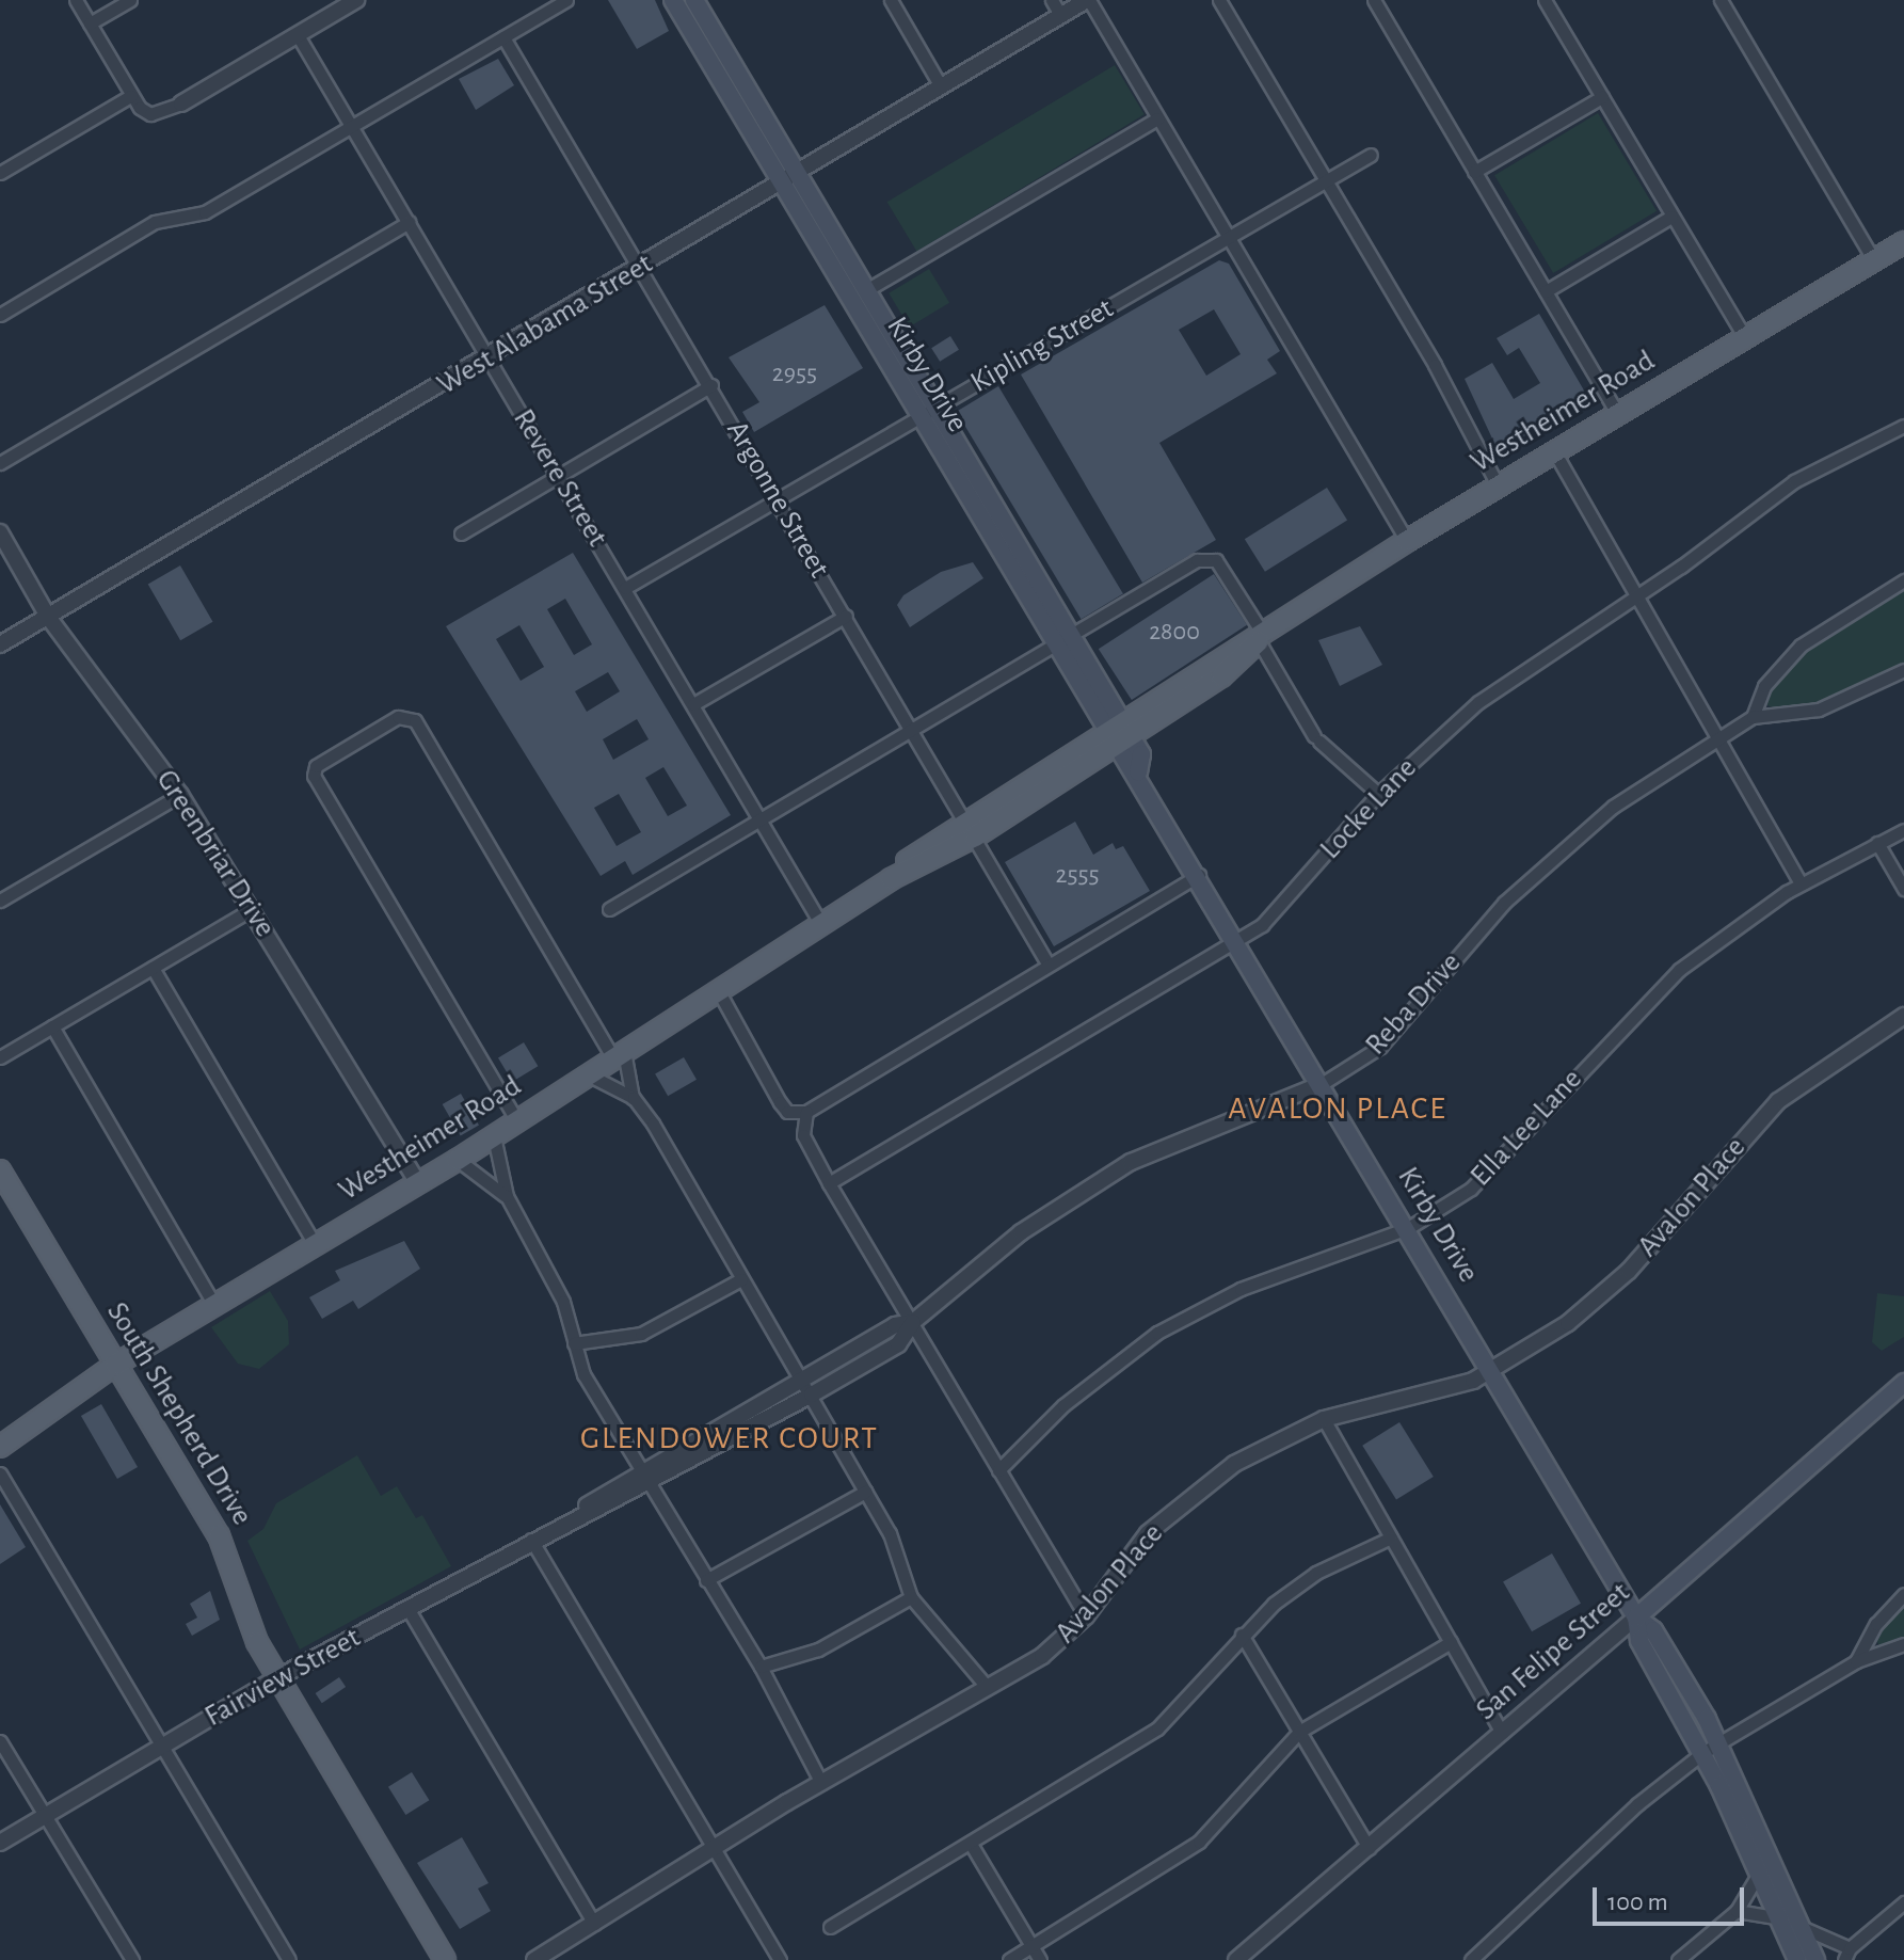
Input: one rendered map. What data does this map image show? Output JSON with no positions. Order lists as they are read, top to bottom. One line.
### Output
{"streets":{"main road":["Kirby Drive","Westheimer Road","South Shepherd Drive","San Felipe Street"],"street":["West Alabama Street","Kipling Street","Revere Street","Argonne Street","Locke Lane","Greenbriar Drive","Reba Drive","Ella Lee Lane","Avalon Place","Fairview Street"]},"crossings":[["West Alabama Street","Kirby Drive"],["West Alabama Street","Revere Street"],["West Alabama Street","Argonne Street"],["West Alabama Street","Greenbriar Drive"],["Kipling Street","Kirby Drive"],["Kipling Street","Revere Street"],["Kipling Street","Argonne Street"],["Kirby Drive","Westheimer Road"],["Kirby Drive","Locke Lane"],["Kirby Drive","Reba Drive"],["Kirby Drive","Ella Lee Lane"],["Kirby Drive","Avalon Place"],["Kirby Drive","San Felipe Street"],["Westheimer Road","Revere Street"],["Westheimer Road","Argonne Street"],["Westheimer Road","Greenbriar Drive"],["Westheimer Road","South Shepherd Drive"],["Reba Drive","Fairview Street"],["South Shepherd Drive","Fairview Street"]],"districts":["AVALON PLACE","GLENDOWER COURT"],"house_numbers":["2955","2800","2555"],"scale_bar":"100 m"}
